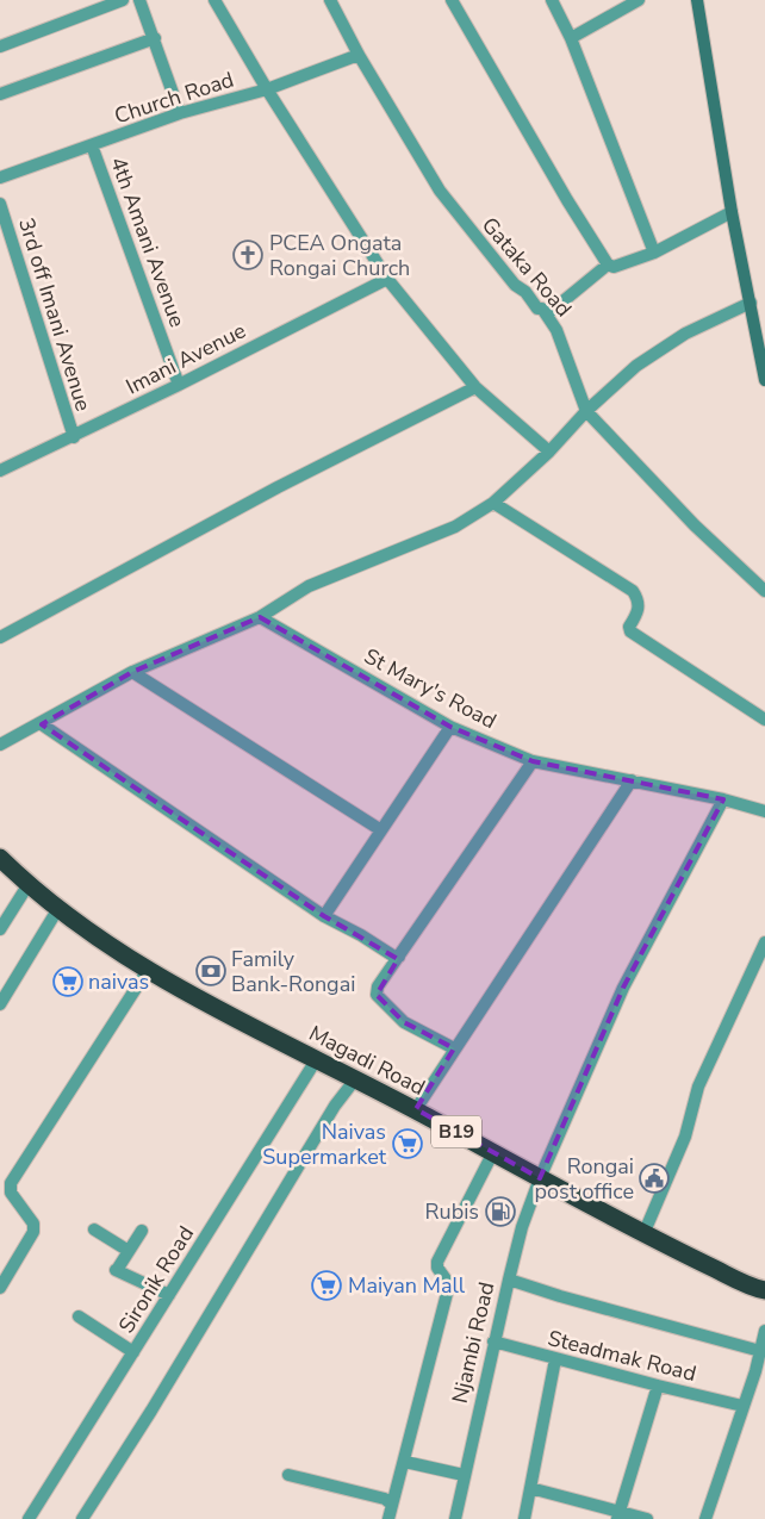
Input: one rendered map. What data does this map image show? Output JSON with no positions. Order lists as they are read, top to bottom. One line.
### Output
{"streets":{"highway":["Magadi Road","B19"],"street":["Church Road","4th Amani Avenue","Gataka Road","3rd off Imani Avenue","Imani Avenue","St Mary's Road","Sironik Road","Njambi Road","Steadmak Road"]},"crossings":[["Church Road","4th Amani Avenue"],["Church Road","Gataka Road"],["4th Amani Avenue","Imani Avenue"],["3rd off Imani Avenue","Imani Avenue"],["St Mary's Road","Njambi Road"],["Magadi Road","Sironik Road"],["Magadi Road","Njambi Road"],["Njambi Road","Steadmak Road"]],"places":{"church":["PCEA Ongata Rongai Church"],"bank":["Family Bank-Rongai"],"supermarket":["naivas","Naivas Supermarket","Maiyan Mall"],"public building":["Rongai post office"],"fuel station":["Rubis"]}}
